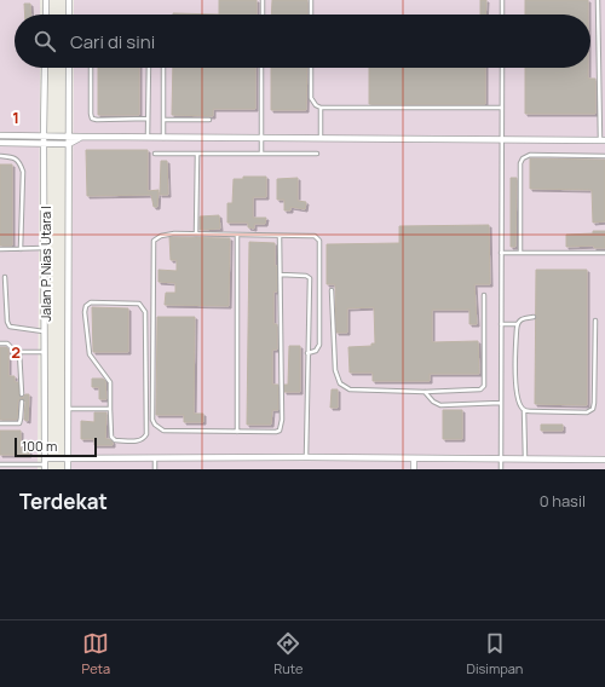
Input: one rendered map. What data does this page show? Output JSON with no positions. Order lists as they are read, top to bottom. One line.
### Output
{"streets":{"street":["Jalan P. Nias Utara I"]},"scale_bar":"100 m","page":{"search":"Cari di sini","scale":"100 m","heading":["Terdekat","0 hasil"],"nav":["Peta","Rute","Disimpan"]},"grid":{"rows":["1","2"]}}
